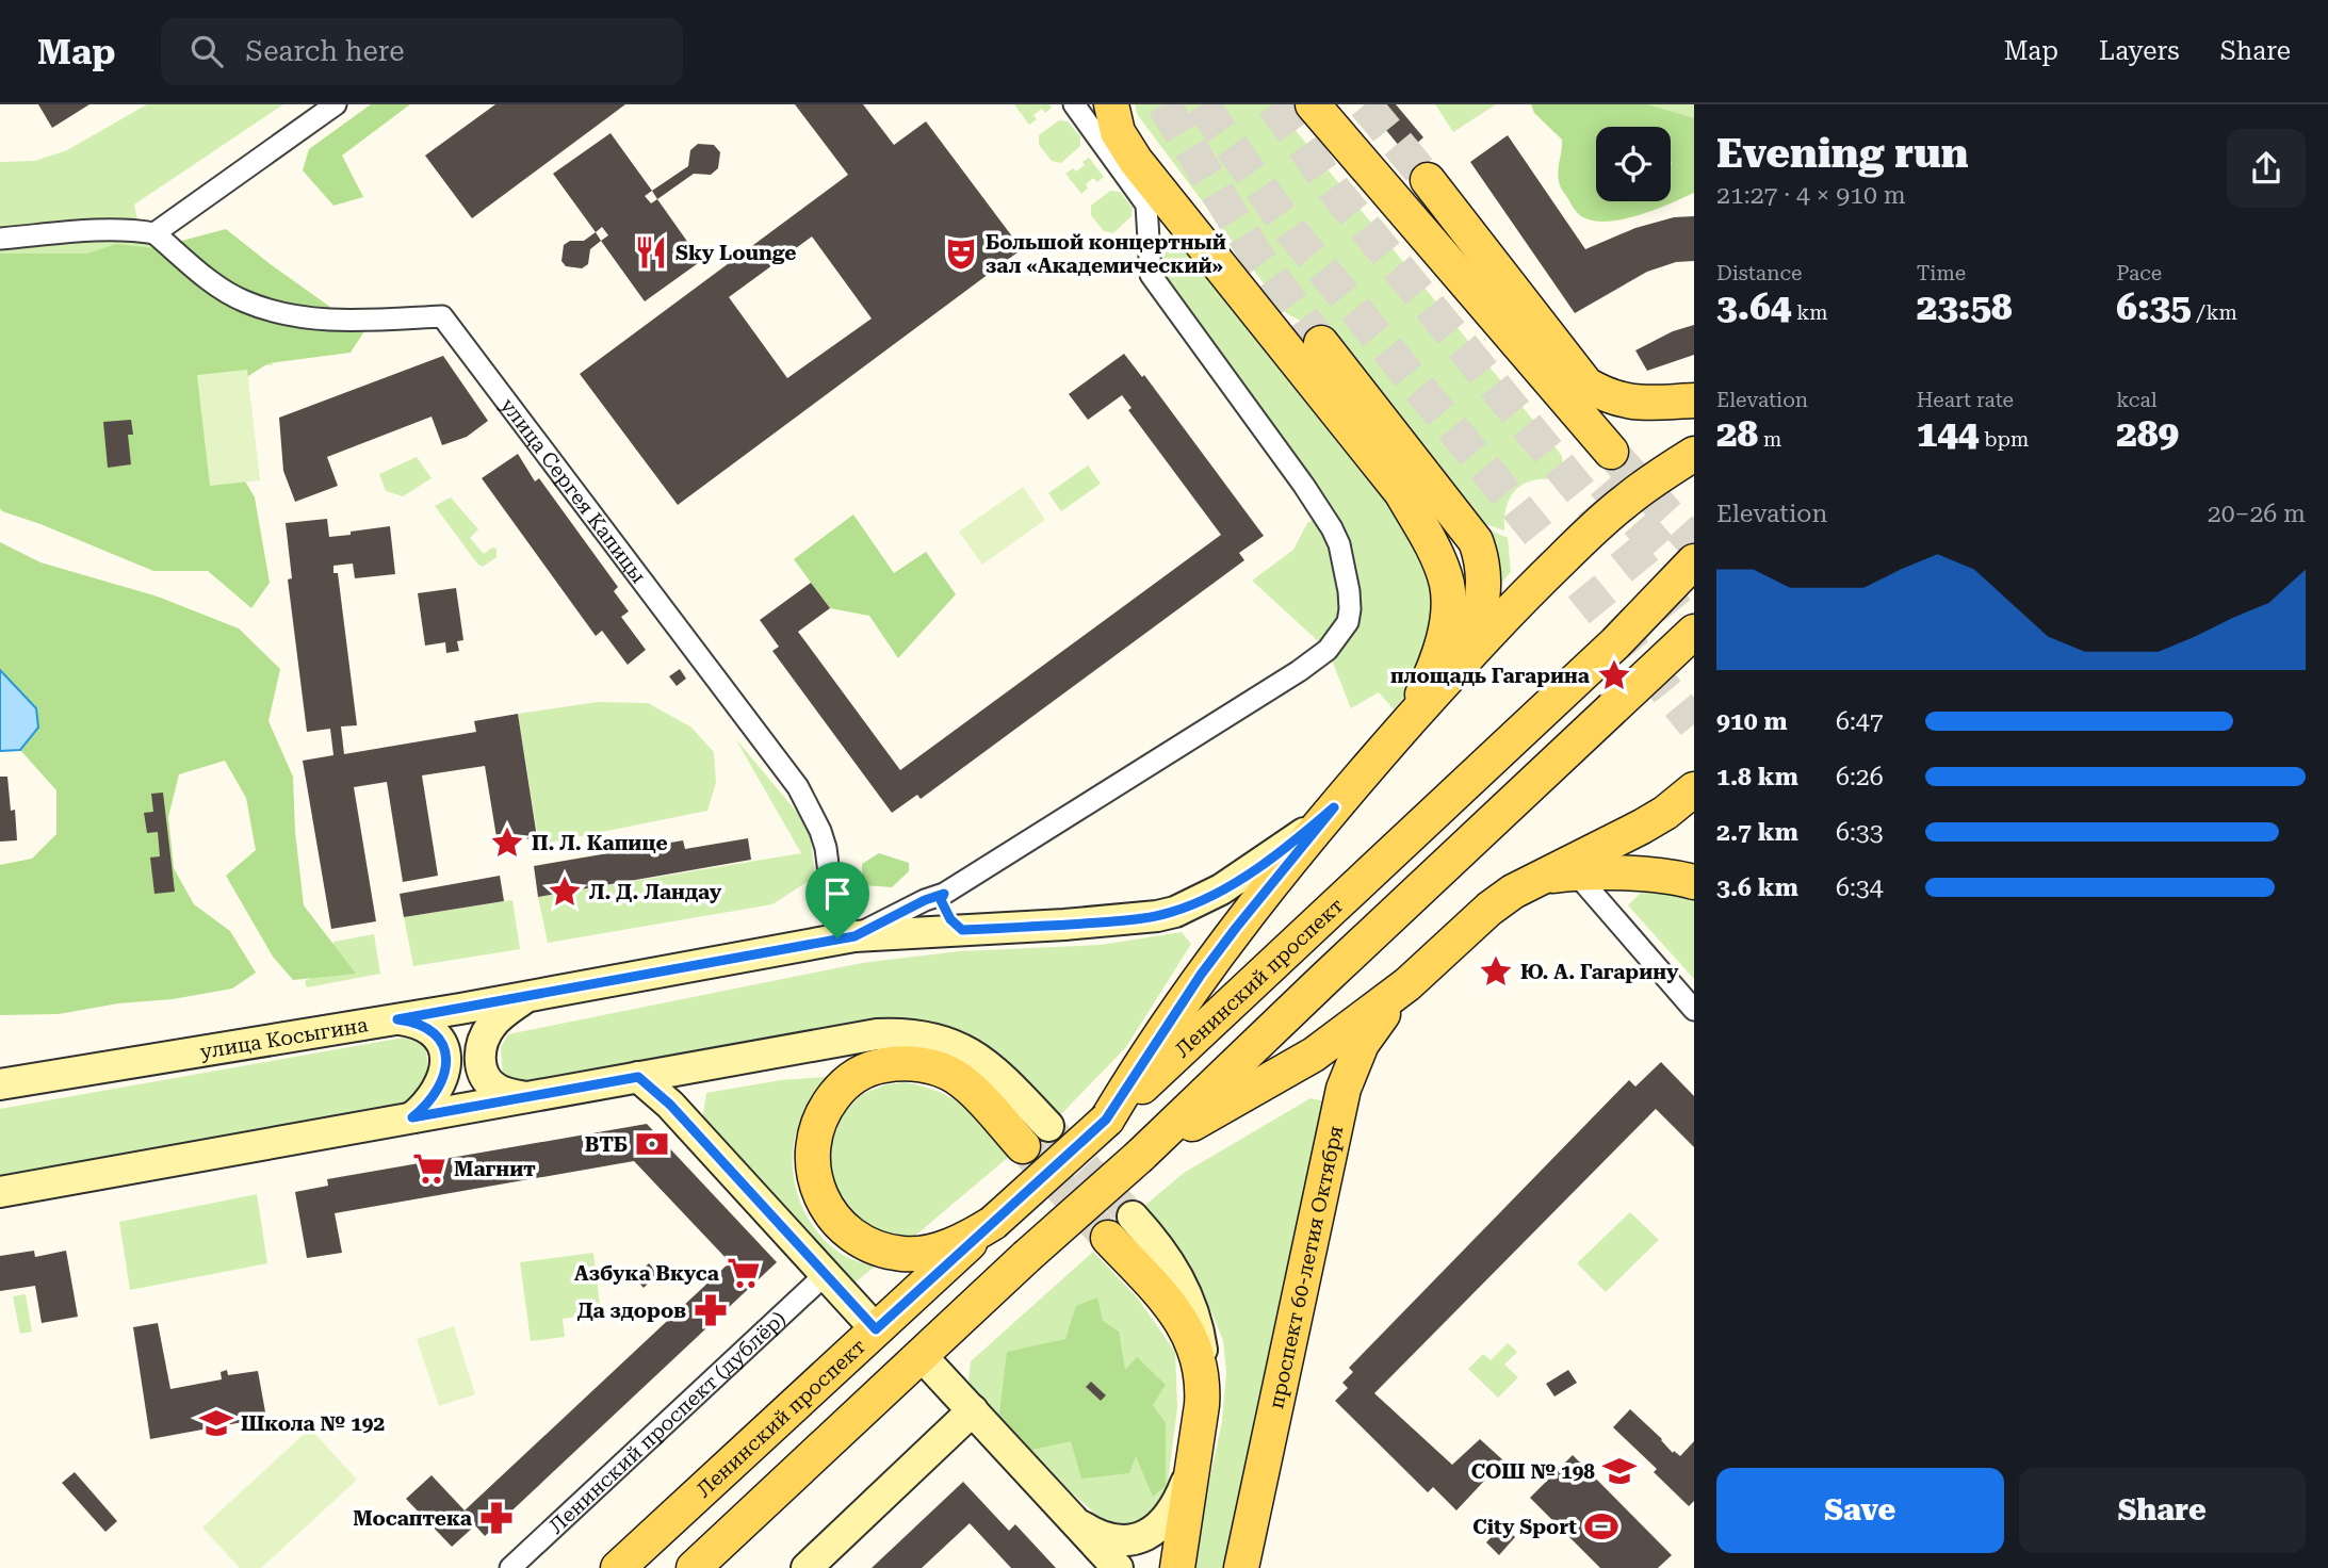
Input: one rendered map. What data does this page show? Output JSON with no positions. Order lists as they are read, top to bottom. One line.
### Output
{"streets":{"main road":["Ленинский проспект","улица Косыгина","проспект 60-летия Октября"],"street":["улица Сергея Капицы","Ленинский проспект (дублёр)"]},"crossings":[["улица Сергея Капицы","улица Косыгина"]],"places":{"restaurant":["Sky Lounge"],"theatre":["Большой концертный зал «Академический»"],"place":["площадь Гагарина","П. Л. Капице","Л. Д. Ландау","Ю. А. Гагарину"],"bank":["ВТБ"],"supermarket":["Магнит","Азбука Вкуса"],"pharmacy":["Да здоров","Мосаптека"],"school or university":["Школа № 192","СОШ № 198"],"sports":["City Sport"]},"page":{"header":"Map","search":"Search here","nav":["Map","Layers","Share"],"heading":["Evening run","21:27 · 4 × 910 m"],"stats":[["Distance","3.64 km"],["Time","23:58"],["Pace","6:35 /km"],["Elevation","28 m"],["Heart rate","144 bpm"],["kcal","289"]],"chart":["Elevation","20–26 m"],"list":[{"name":"910 m","note":"6:47"},{"name":"1.8 km","note":"6:26"},{"name":"2.7 km","note":"6:33"},{"name":"3.6 km","note":"6:34"}],"buttons":["Save","Share"]}}
